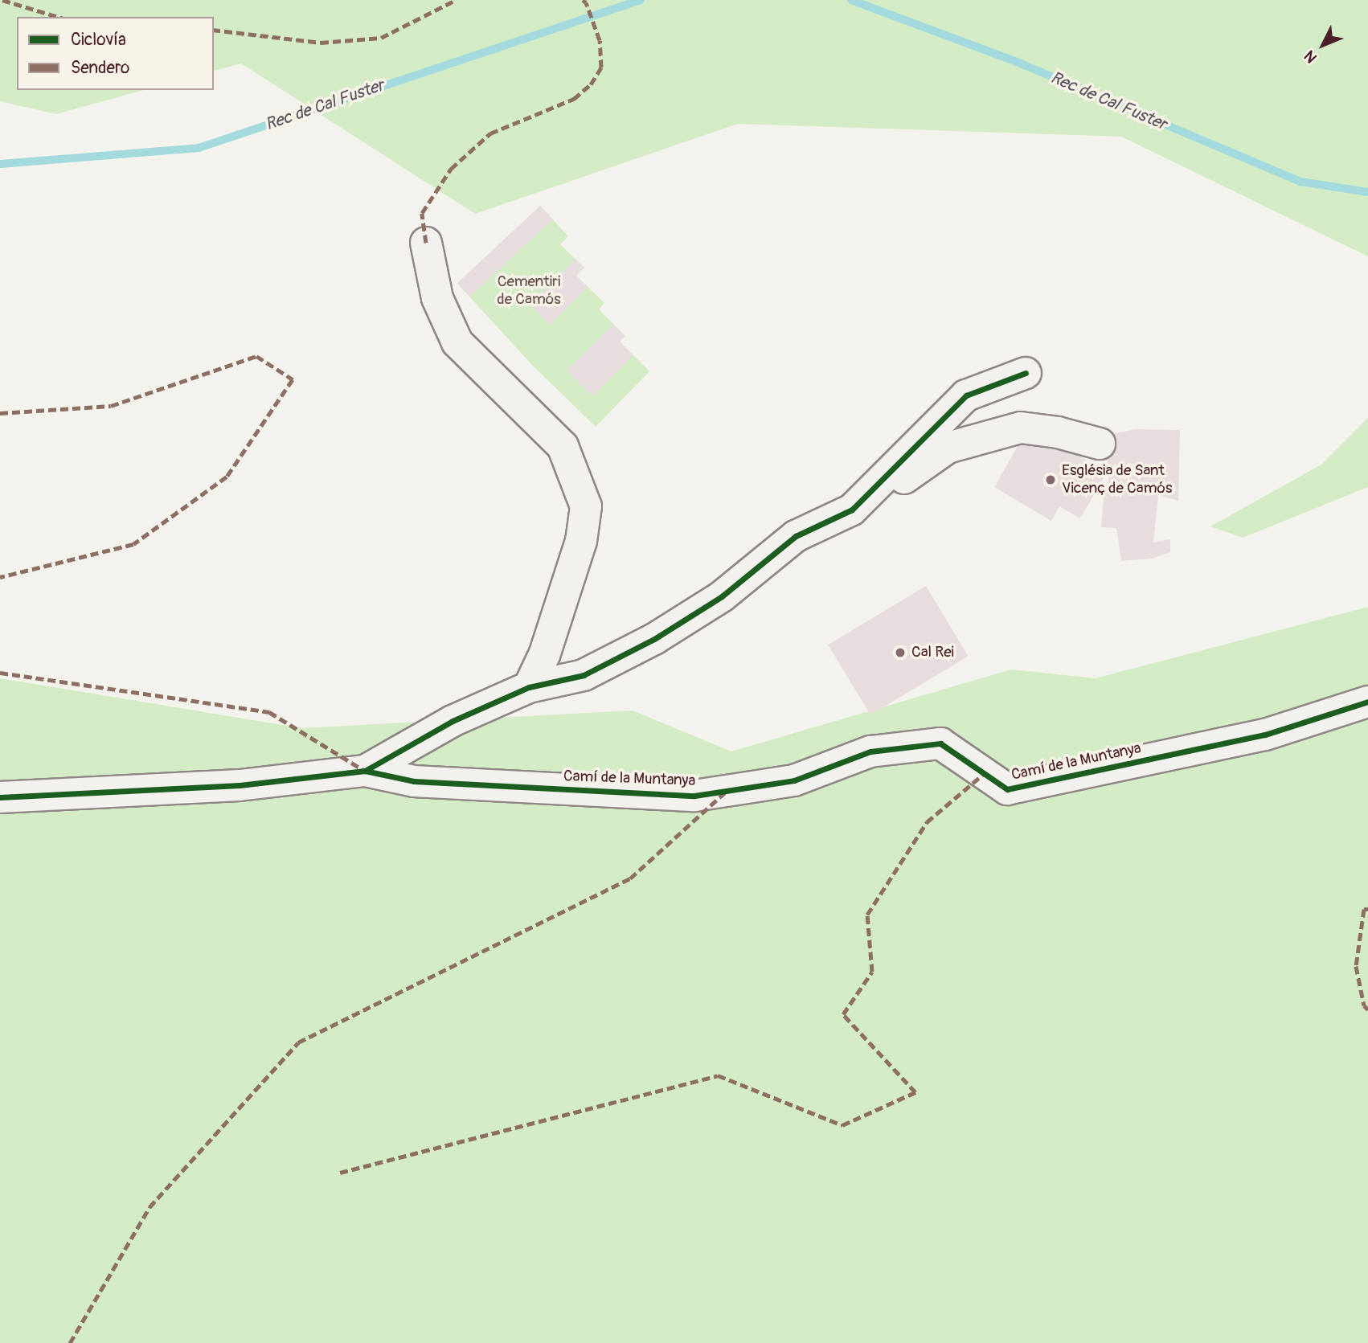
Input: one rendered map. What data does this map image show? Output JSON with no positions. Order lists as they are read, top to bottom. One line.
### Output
{"streets":{"street":["Camí de la Muntanya"]},"water":["Rec de Cal Fuster"],"parks":["Cementiri de Camós"],"places":["Església de Sant Vicenç de Camós","Cal Rei"],"legend":["Ciclovía","Sendero"],"north":"bottom left"}
